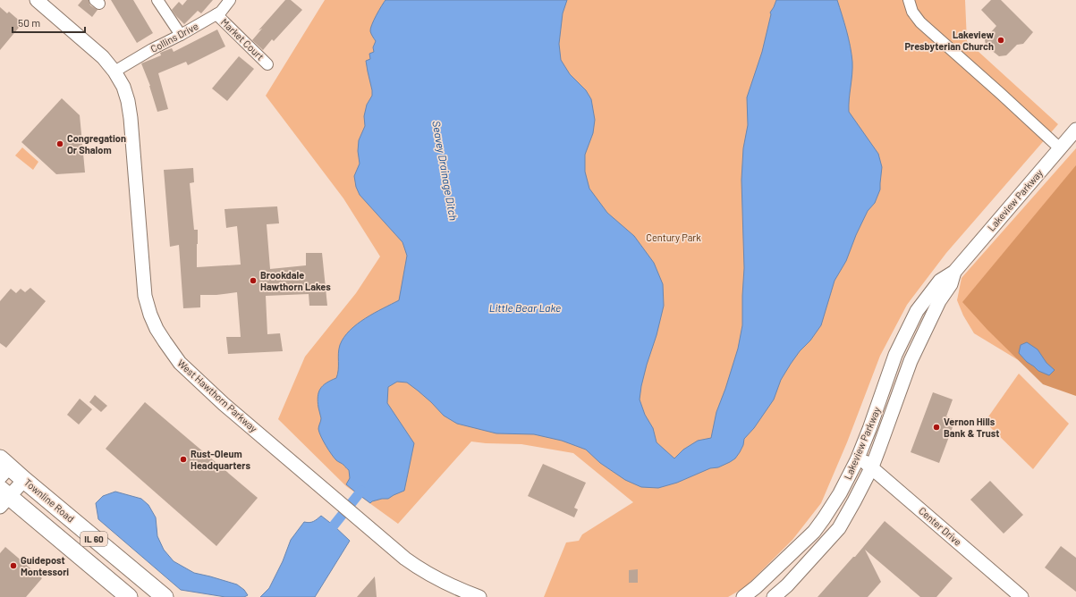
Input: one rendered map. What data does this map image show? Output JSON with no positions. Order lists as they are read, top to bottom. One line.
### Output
{"streets":{"main road":["Townline Road","IL 60"],"street":["Collins Drive","Market Court","Lakeview Parkway","West Hawthorn Parkway","Center Drive"]},"crossings":[["Collins Drive","Market Court"],["Collins Drive","West Hawthorn Parkway"],["Lakeview Parkway","Center Drive"]],"water":["Seavey Drainage Ditch","Little Bear Lake"],"parks":["Century Park"],"places":["Lakeview Presbyterian Church","Congregation Or Shalom","Brookdale Hawthorn Lakes","Vernon Hills Bank & Trust","Rust-Oleum Headquarters","Guidepost Montessori"],"scale_bar":"50 m"}
